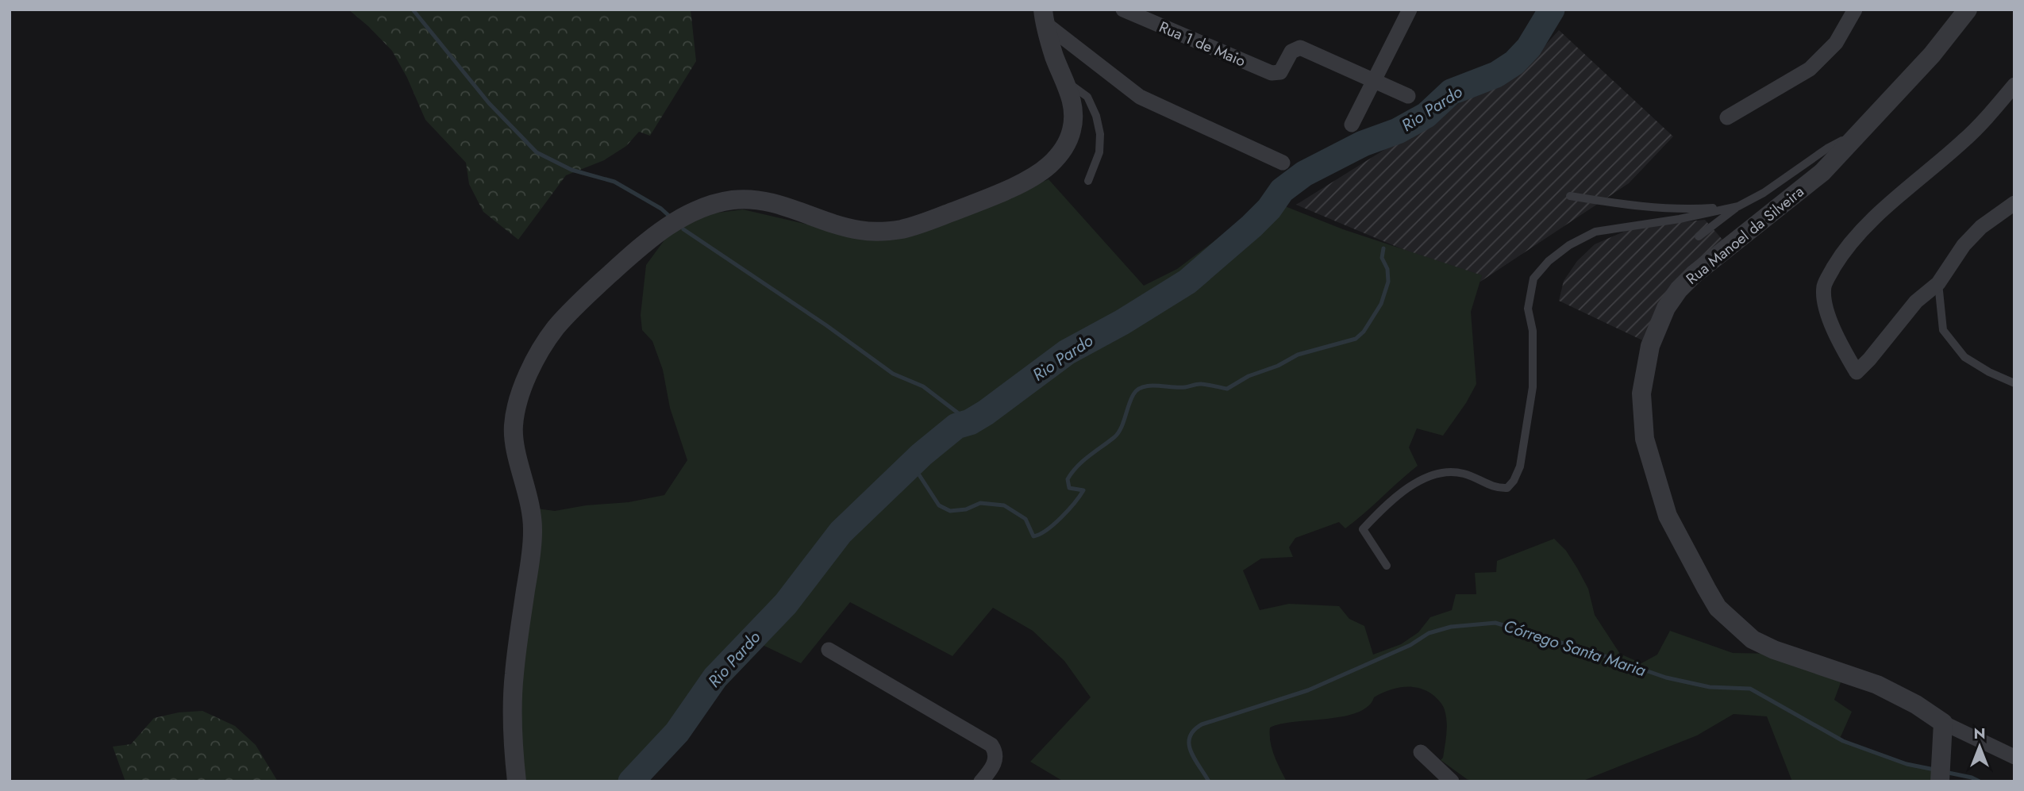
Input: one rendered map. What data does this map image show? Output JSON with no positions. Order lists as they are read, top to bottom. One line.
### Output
{"streets":{"street":["Rua 1 de Maio","Rua Manoel da Silveira"]},"water":["Rio Pardo","Córrego Santa Maria"],"north":"top"}
